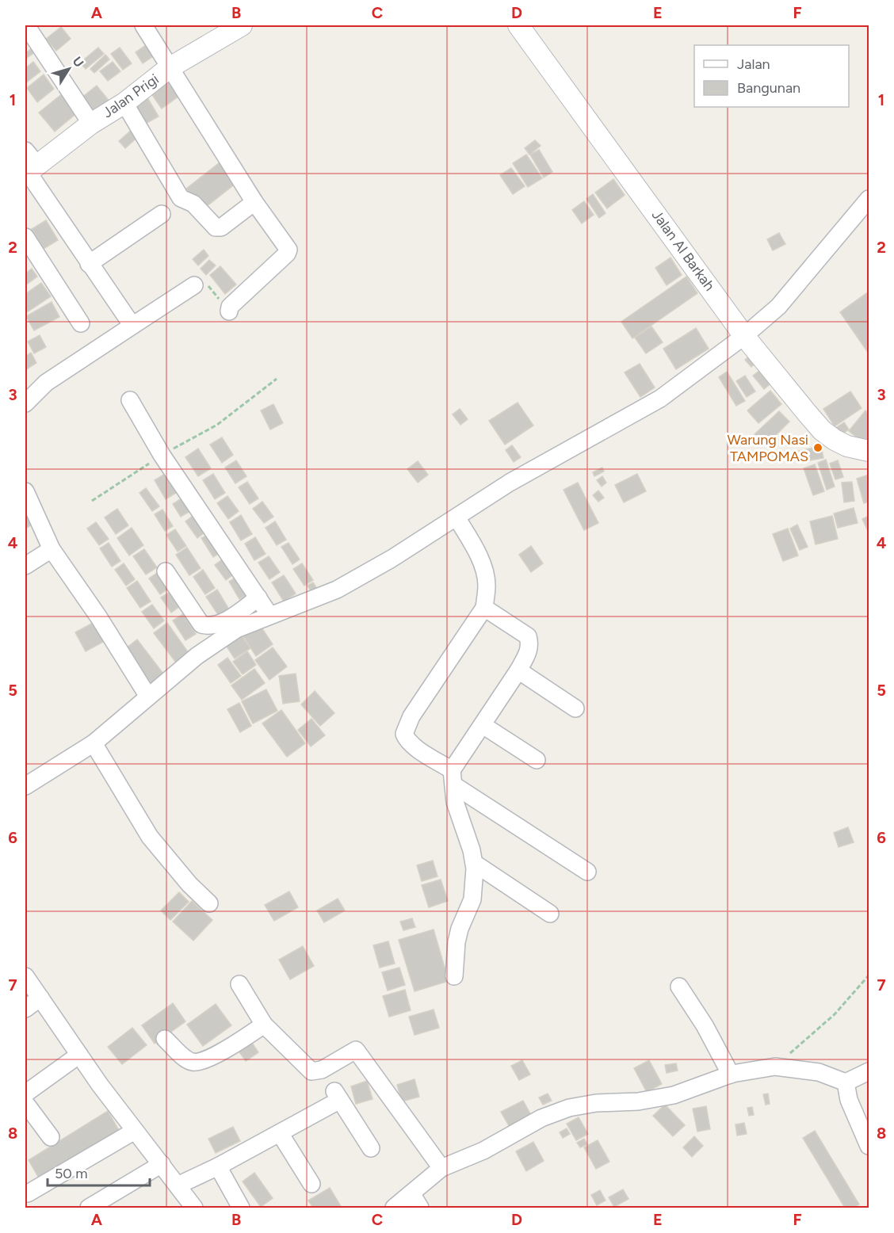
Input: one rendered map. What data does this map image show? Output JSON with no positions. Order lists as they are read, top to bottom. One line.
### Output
{"streets":{"street":["Jalan Prigi","Jalan Al Barkah"]},"places":["Warung Nasi TAMPOMAS"],"legend":["Jalan","Bangunan"],"scale_bar":"50 m","north":"top right","grid":{"columns":["A","B","C","D","E","F"],"rows":["1","2","3","4","5","6","7","8"]}}
